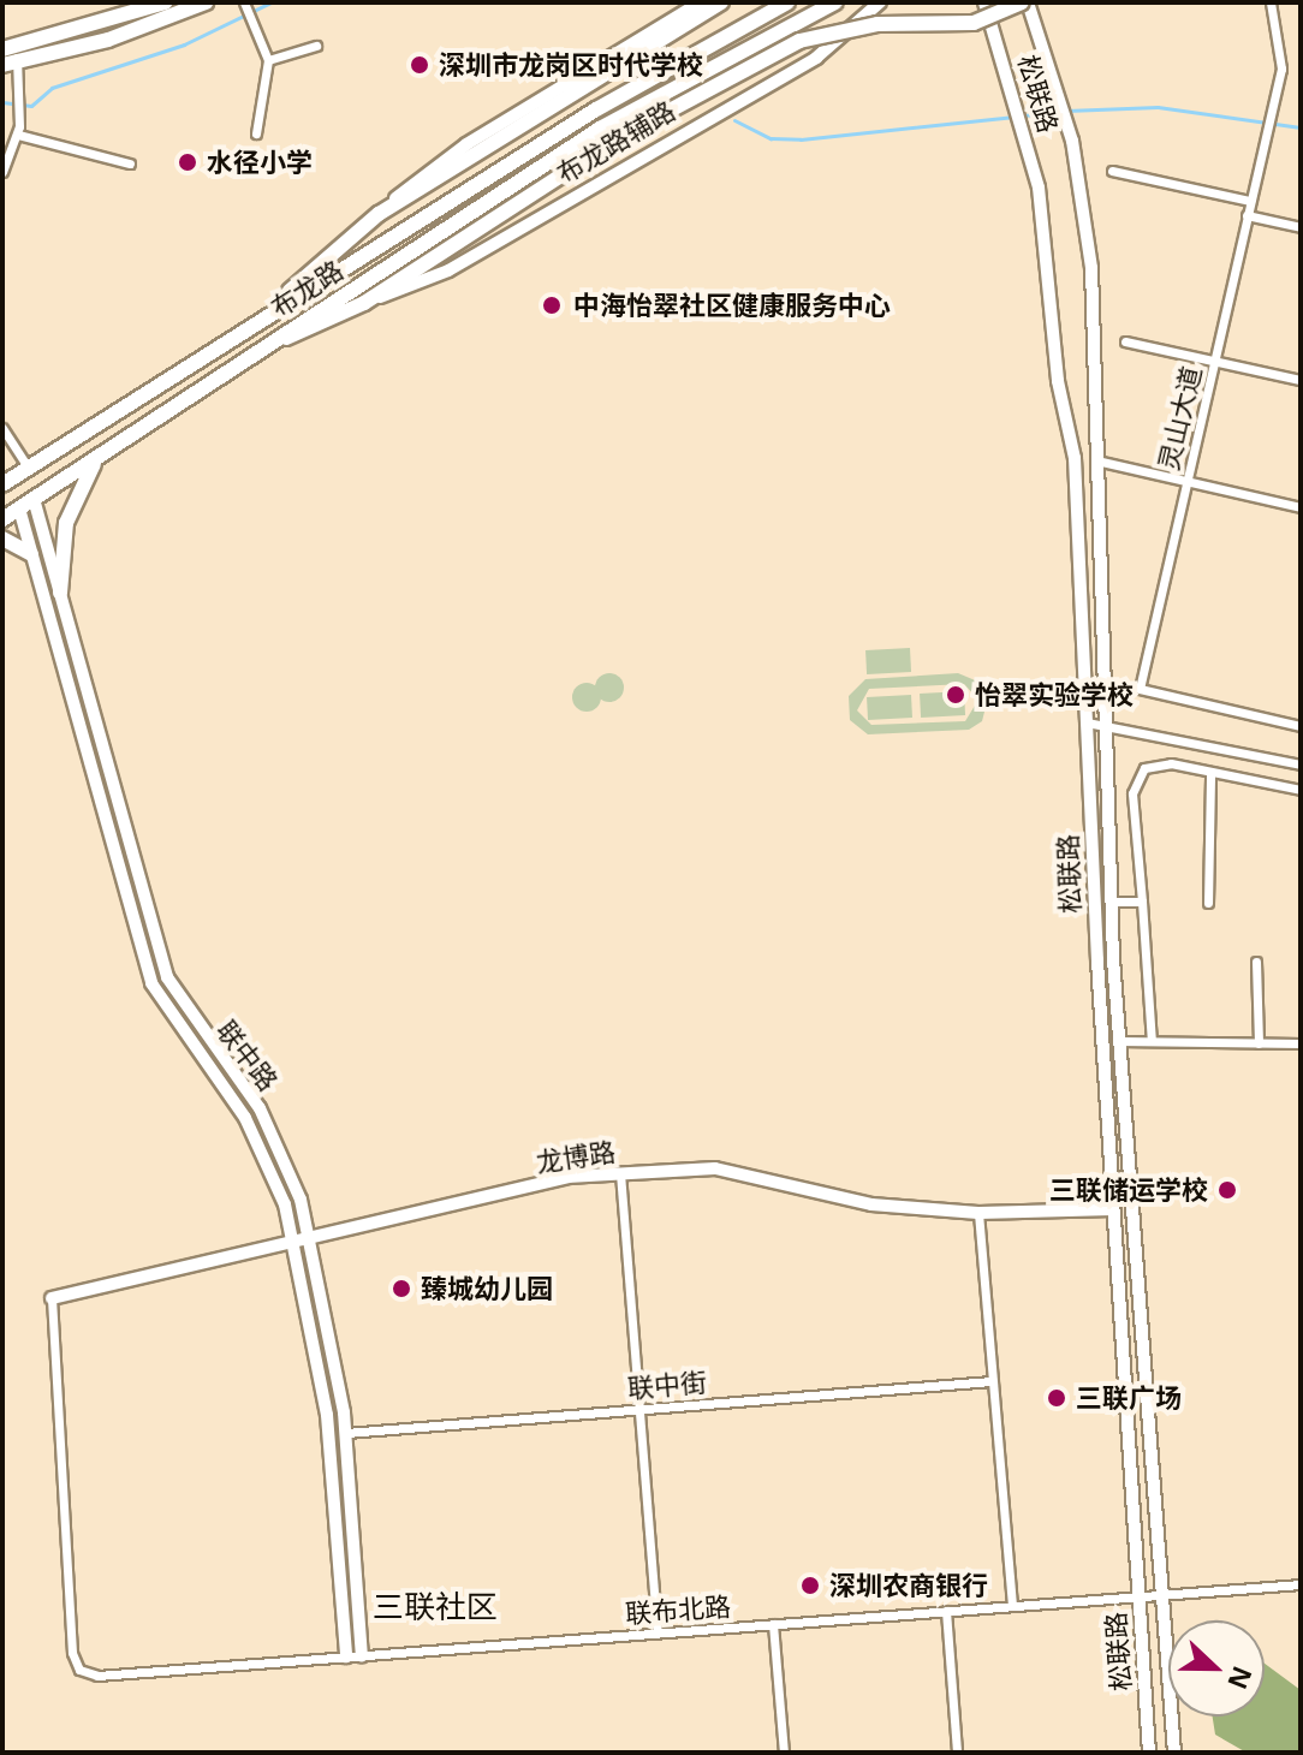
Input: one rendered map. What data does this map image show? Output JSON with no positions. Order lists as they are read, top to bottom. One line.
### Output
{"streets":{"main road":["布龙路"],"street":["松联路","布龙路辅路","灵山大道","联中路","龙博路","联中街","联布北路"]},"crossings":[["松联路","龙博路"],["松联路","联布北路"],["布龙路","联中路"],["联中路","龙博路"],["联中路","联中街"],["联中路","联布北路"],["龙博路","联布北路"]],"districts":["三联社区"],"places":["深圳市龙岗区时代学校","水径小学","中海怡翠社区健康服务中心","怡翠实验学校","三联储运学校","臻城幼儿园","三联广场","深圳农商银行"],"north":"right"}
